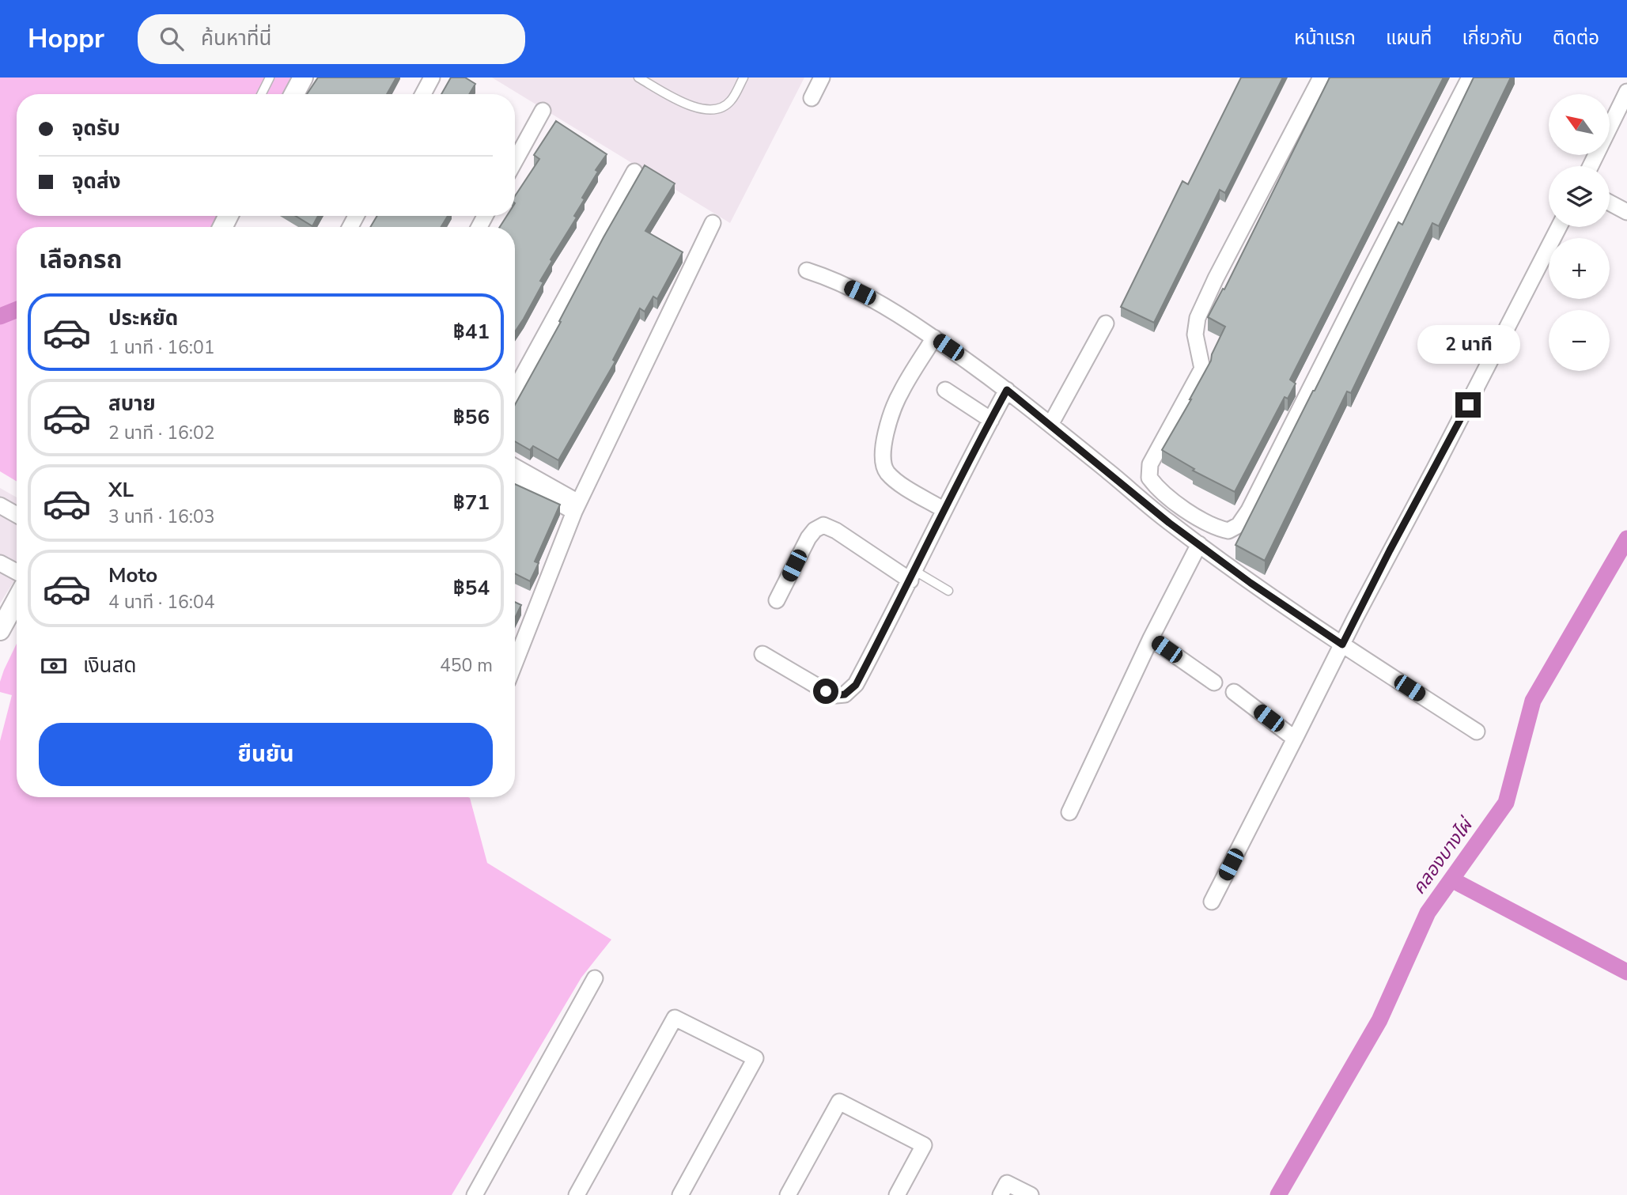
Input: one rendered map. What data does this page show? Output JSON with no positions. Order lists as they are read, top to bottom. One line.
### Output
{"water":["คลองบางไผ่"],"north":"top left","page":{"header":"Hoppr","search":"ค้นหาที่นี่","nav":["หน้าแรก","แผนที่","เกี่ยวกับ","ติดต่อ"],"map_buttons":["+","−"],"banner":["จุดรับ","จุดส่ง"],"heading":"เลือกรถ","list":[{"name":"ประหยัด","note":"1 นาที · 16:01","value":"฿41"},{"name":"สบาย","note":"2 นาที · 16:02","value":"฿56"},{"name":"XL","note":"3 นาที · 16:03","value":"฿71"},{"name":"Moto","note":"4 นาที · 16:04","value":"฿54"}],"bubble":"2 นาที","pay":["เงินสด","450 m"],"buttons":"ยืนยัน"}}
